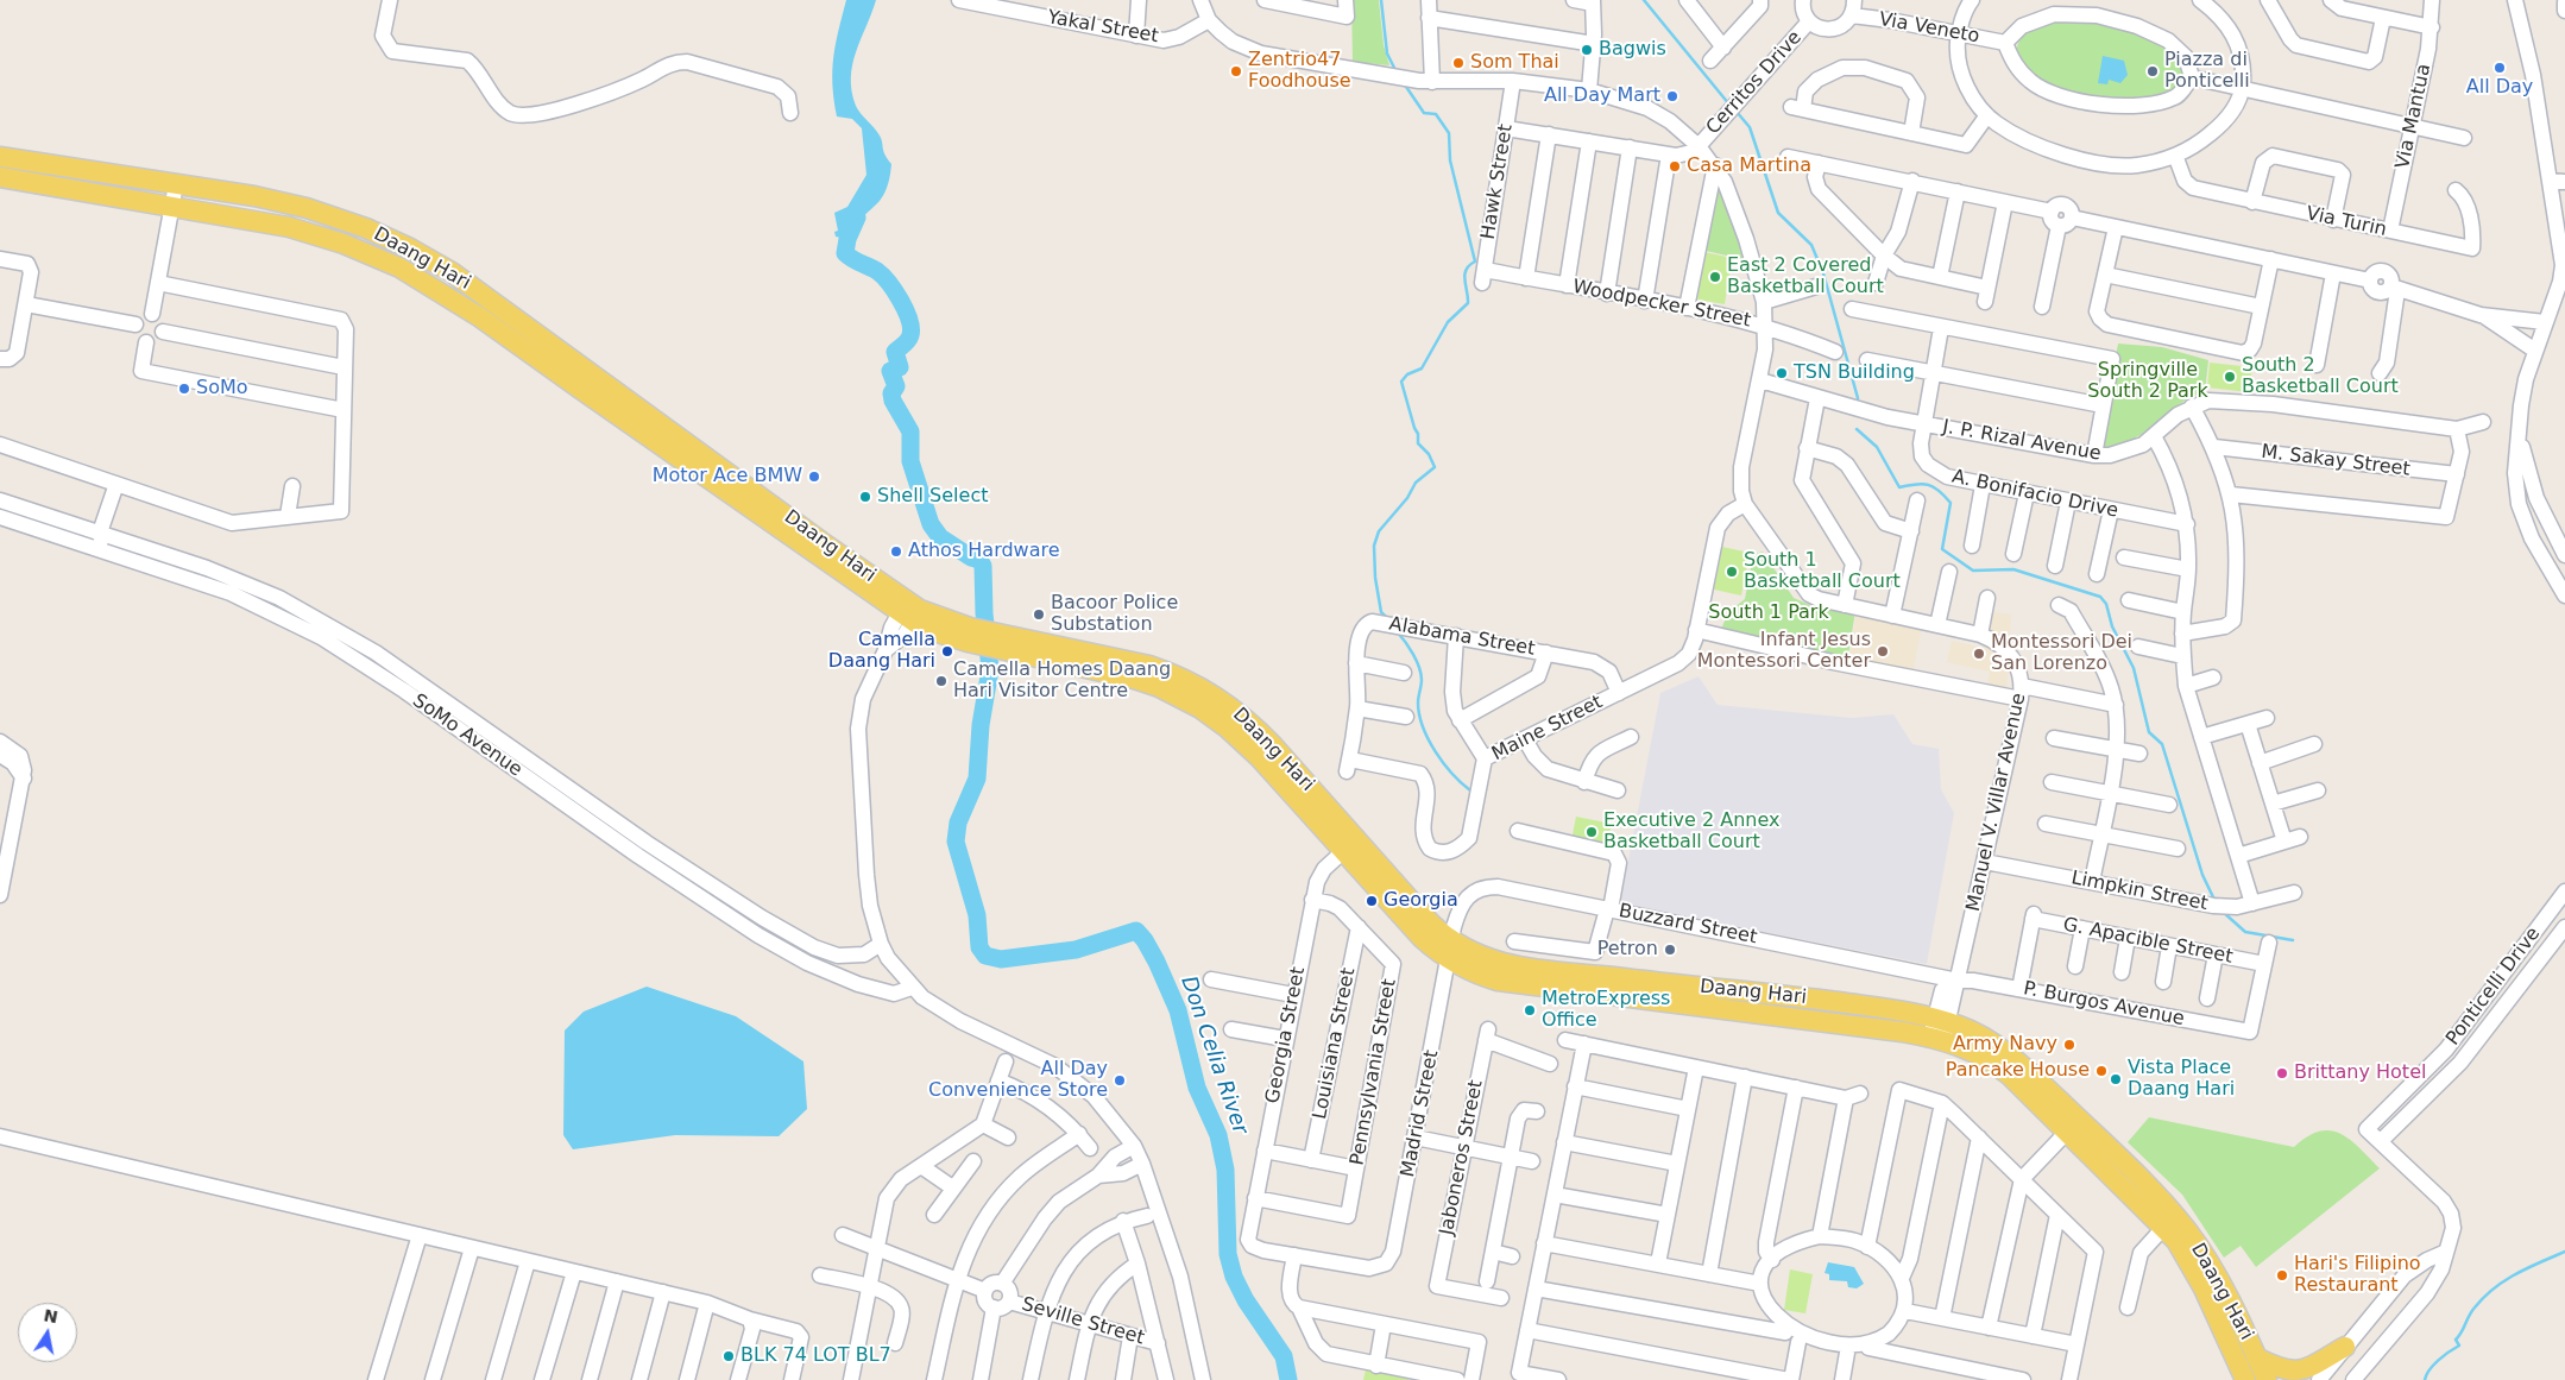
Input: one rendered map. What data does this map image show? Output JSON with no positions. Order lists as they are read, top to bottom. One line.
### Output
{"streets":{"main road":["Daang Hari"],"street":["Yakal Street","Via Veneto","Cerritos Drive","Via Mantua","Hawk Street","Via Turin","Woodpecker Street","J. P. Rizal Avenue","M. Sakay Street","A. Bonifacio Drive","Alabama Street","Maine Street","SoMo Avenue","Manuel V. Villar Avenue","Limpkin Street","Buzzard Street","G. Apacible Street","Ponticelli Drive","P. Burgos Avenue","Georgia Street","Louisiana Street","Pennsylvania Street","Madrid Street","Jaboneros Street","Seville Street"]},"crossings":[["Yakal Street","Manuel V. Villar Avenue"],["Cerritos Drive","Manuel V. Villar Avenue"],["Via Mantua","Via Turin"],["Hawk Street","Woodpecker Street"],["Hawk Street","Manuel V. Villar Avenue"],["Daang Hari","Manuel V. Villar Avenue"],["Daang Hari","Buzzard Street"],["Daang Hari","Georgia Street"],["Daang Hari","Madrid Street"],["Woodpecker Street","Manuel V. Villar Avenue"],["J. P. Rizal Avenue","A. Bonifacio Drive"],["J. P. Rizal Avenue","Manuel V. Villar Avenue"],["Alabama Street","Maine Street"],["Maine Street","Manuel V. Villar Avenue"],["Manuel V. Villar Avenue","Limpkin Street"],["Manuel V. Villar Avenue","Buzzard Street"],["Manuel V. Villar Avenue","P. Burgos Avenue"],["Buzzard Street","P. Burgos Avenue"],["Buzzard Street","Madrid Street"],["G. Apacible Street","P. Burgos Avenue"],["Georgia Street","Pennsylvania Street"],["Georgia Street","Madrid Street"],["Louisiana Street","Pennsylvania Street"]],"water":["Don Celia River"],"parks":["Springville South 2 Park","South 1 Park"],"places":["Bagwis","Som Thai","All Day","Zentrio47 Foodhouse","Piazza di Ponticelli","All Day Mart","Casa Martina","East 2 Covered Basketball Court","TSN Building","South 2 Basketball Court","SoMo","Motor Ace BMW","Shell Select","Athos Hardware","South 1 Basketball Court","Bacoor Police Substation","Camella Daang Hari","Infant Jesus Montessori Center","Montessori Dei San Lorenzo","Camella Homes Daang Hari Visitor Centre","Executive 2 Annex Basketball Court","Georgia","Petron","MetroExpress Office","Army Navy","Pancake House","Brittany Hotel","Vista Place Daang Hari","All Day Convenience Store","Hari's Filipino Restaurant","BLK 74 LOT BL7"],"north":"top"}
